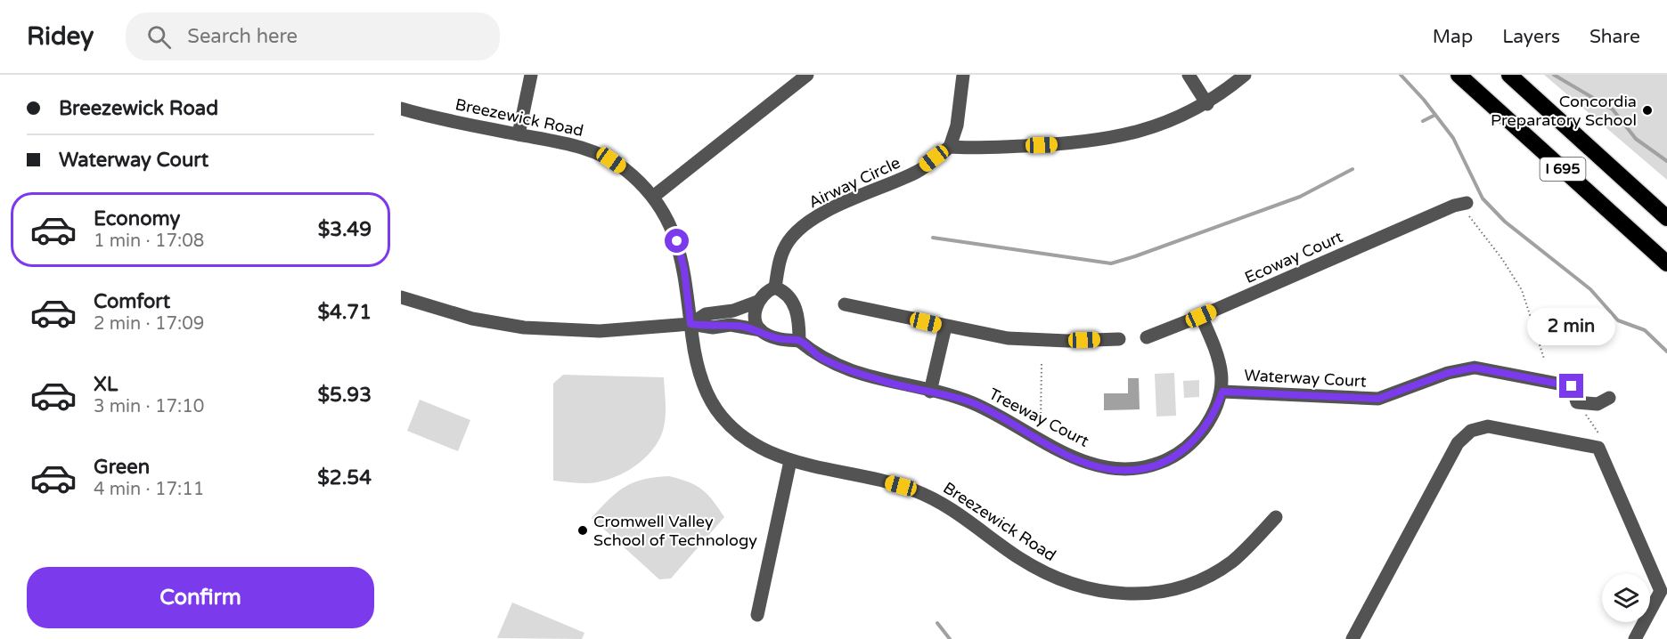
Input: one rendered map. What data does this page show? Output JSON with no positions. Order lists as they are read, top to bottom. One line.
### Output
{"streets":{"highway":["I 695"],"street":["Breezewick Road","Airway Circle","Ecoway Court","Waterway Court","Treeway Court"]},"crossings":[["Airway Circle","Treeway Court"],["Ecoway Court","Treeway Court"],["Waterway Court","Treeway Court"]],"places":["Concordia Preparatory School","Cromwell Valley School of Technology"],"page":{"header":"Ridey","search":"Search here","nav":["Map","Layers","Share"],"banner":["Breezewick Road","Waterway Court"],"list":[{"name":"Economy","note":"1 min · 17:08","value":"$3.49"},{"name":"Comfort","note":"2 min · 17:09","value":"$4.71"},{"name":"XL","note":"3 min · 17:10","value":"$5.93"},{"name":"Green","note":"4 min · 17:11","value":"$2.54"}],"bubble":"2 min","buttons":"Confirm"}}
